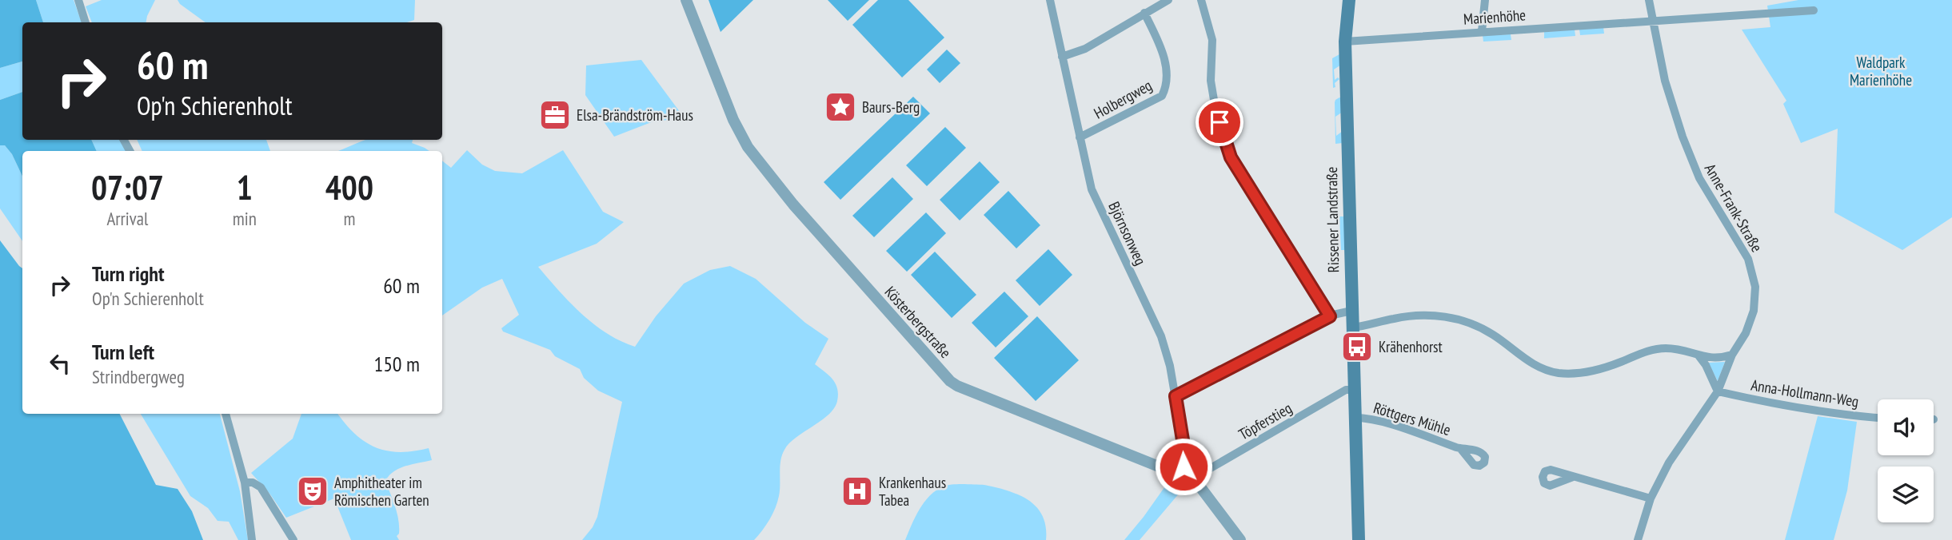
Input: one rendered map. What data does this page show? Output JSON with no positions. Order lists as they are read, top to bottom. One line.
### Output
{"streets":{"main road":["Rissener Landstraße"],"street":["Marienhöhe","Holbergweg","Anne-Frank-Straße","Björnsonweg","Kösterbergstraße","Anna-Hollmann-Weg","Röttgers Mühle","Töpferstieg"]},"crossings":[["Marienhöhe","Anne-Frank-Straße"],["Marienhöhe","Rissener Landstraße"],["Holbergweg","Björnsonweg"],["Anne-Frank-Straße","Anna-Hollmann-Weg"],["Rissener Landstraße","Röttgers Mühle"],["Rissener Landstraße","Töpferstieg"],["Björnsonweg","Kösterbergstraße"],["Kösterbergstraße","Töpferstieg"]],"parks":["Waldpark Marienhöhe"],"places":{"place":["Baurs-Berg"],"office":["Elsa-Brändström-Haus"],"bus stop":["Krähenhorst"],"theatre":["Amphitheater im Römischen Garten"],"hospital":["Krankenhaus Tabea"]},"page":{"turn":["60 m","Op'n Schierenholt"],"eta":["07:07","Arrival","1","min","400","m"],"list":[{"name":"Turn right","note":"Op'n Schierenholt","value":"60 m"},{"name":"Turn left","note":"Strindbergweg","value":"150 m"}]}}
